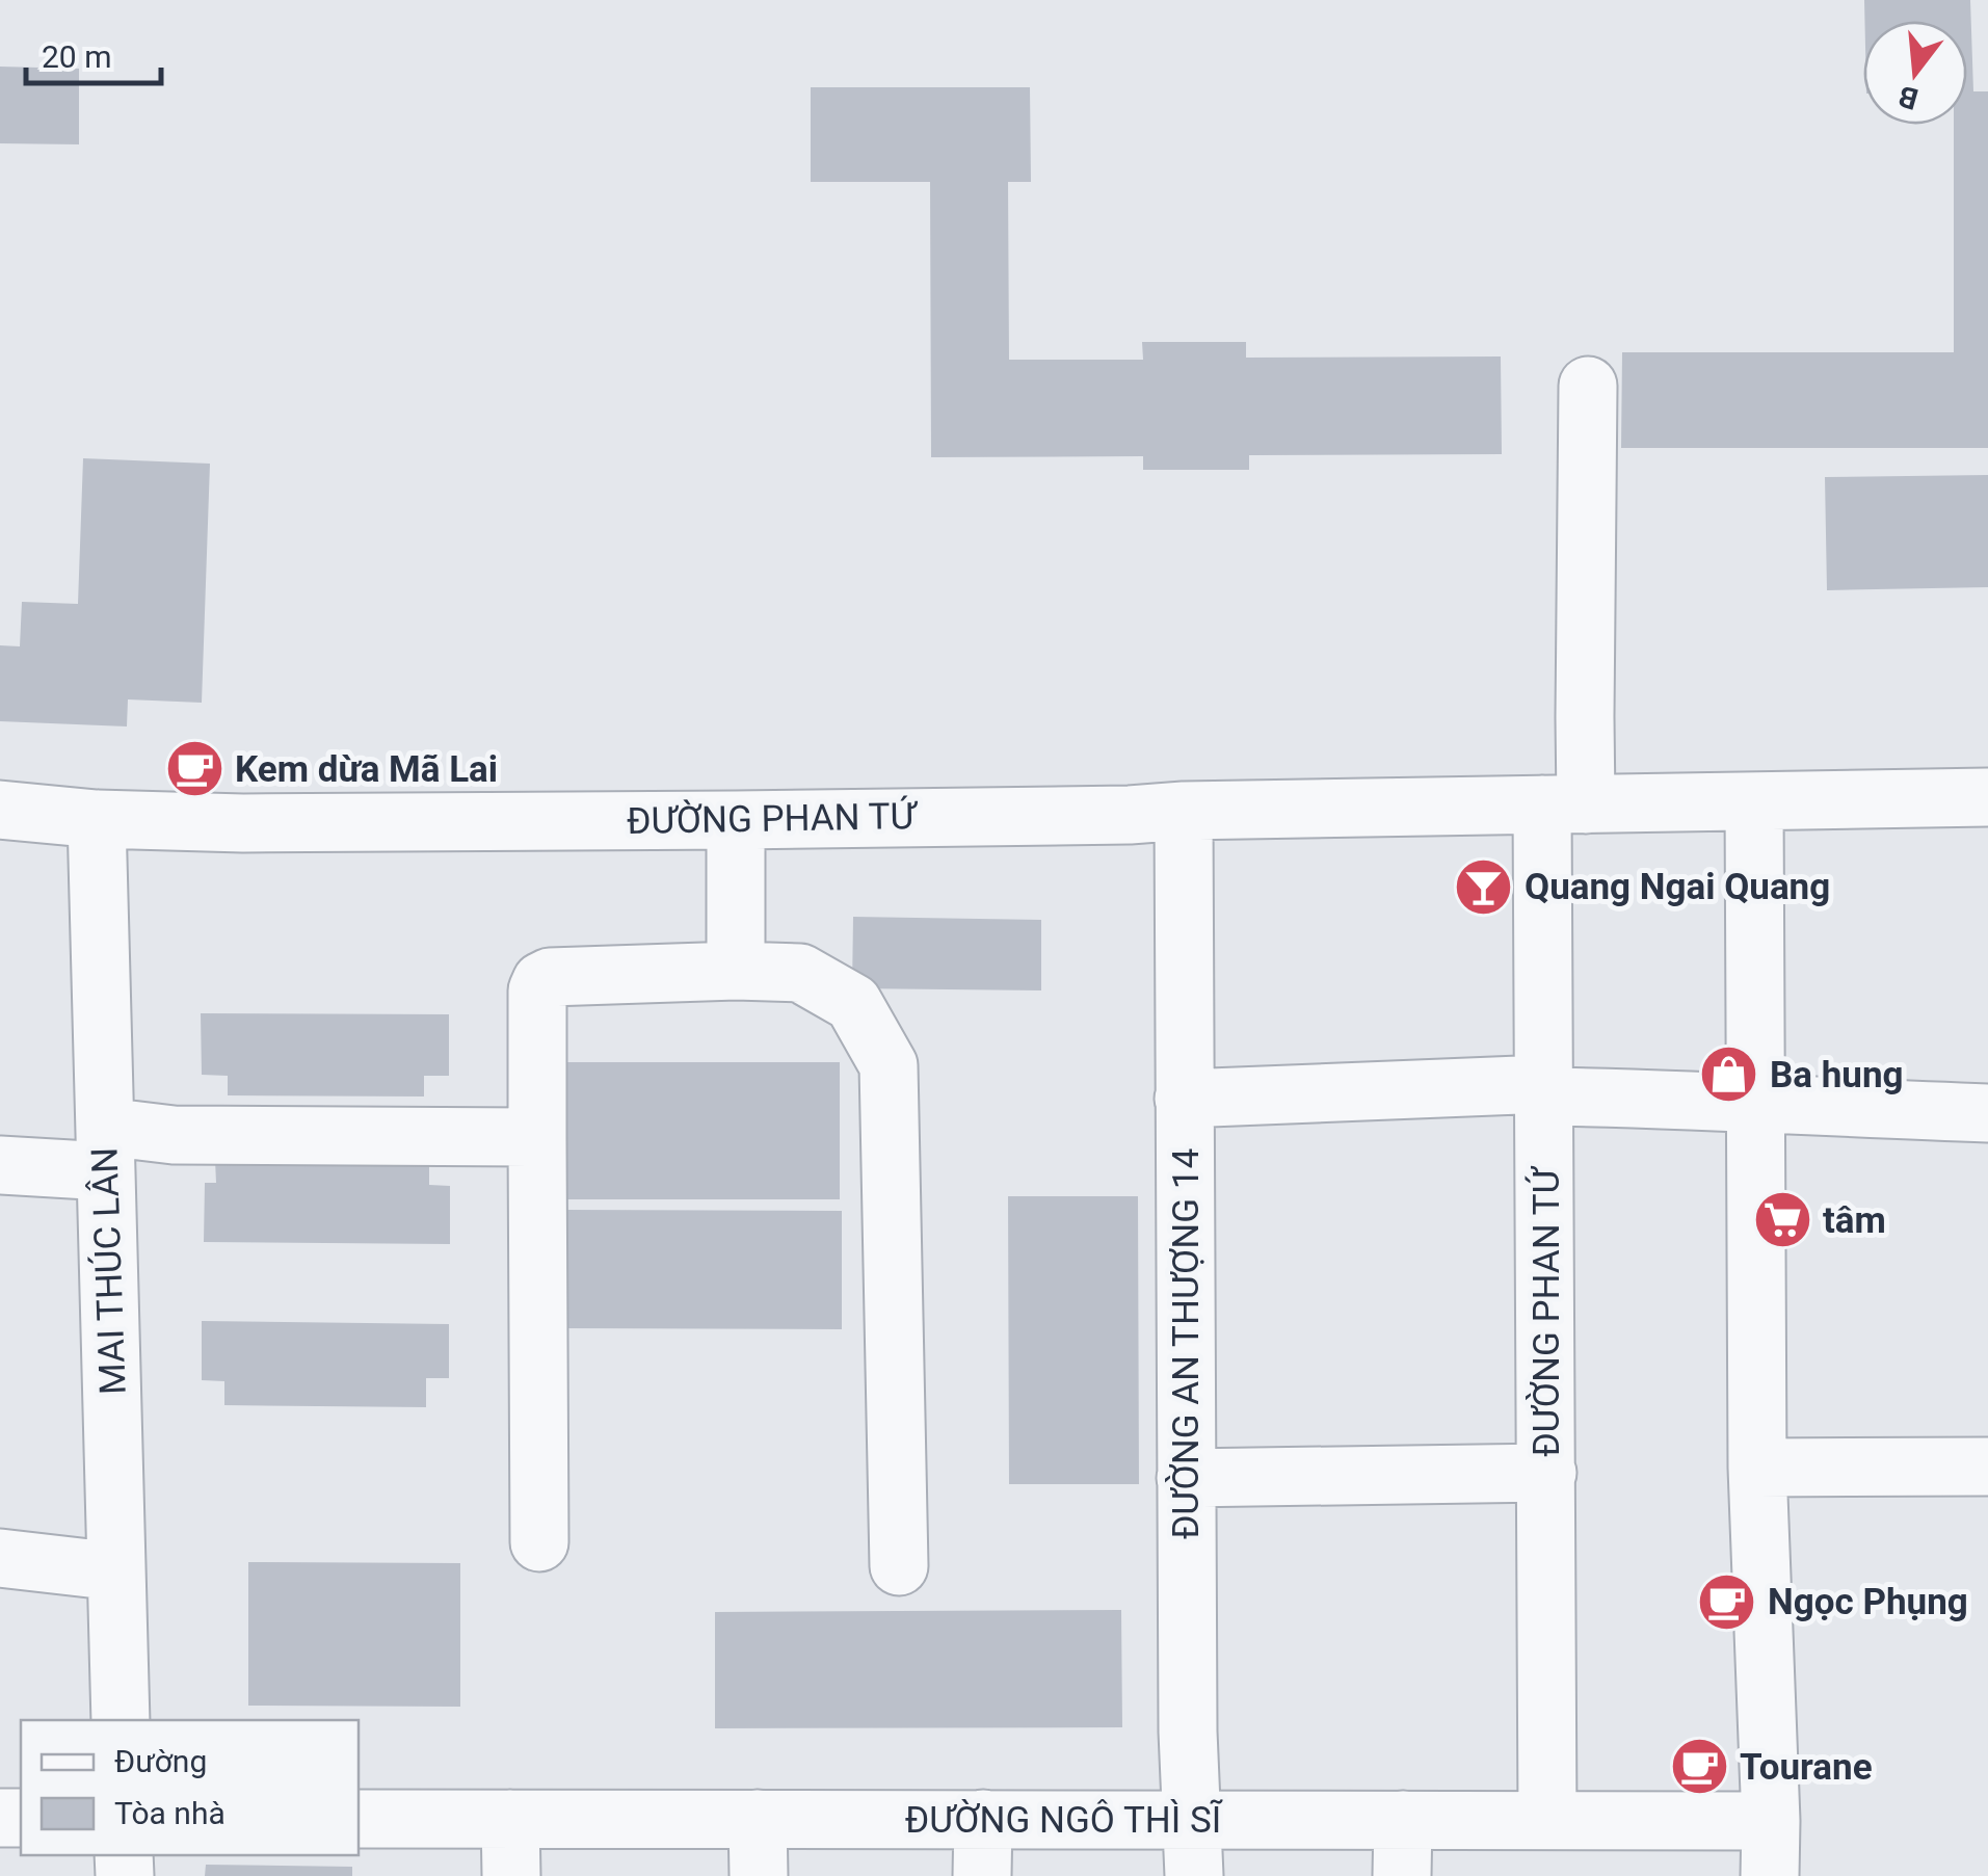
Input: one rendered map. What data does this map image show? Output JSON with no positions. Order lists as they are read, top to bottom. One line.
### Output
{"streets":{"street":["ĐƯỜNG PHAN TỨ","MAI THÚC LÂN","ĐƯỜNG AN THƯỢNG 14","ĐƯỜNG NGÔ THÌ SĨ"]},"crossings":[["ĐƯỜNG PHAN TỨ","MAI THÚC LÂN"],["ĐƯỜNG PHAN TỨ","ĐƯỜNG AN THƯỢNG 14"],["ĐƯỜNG PHAN TỨ","ĐƯỜNG NGÔ THÌ SĨ"],["ĐƯỜNG AN THƯỢNG 14","ĐƯỜNG NGÔ THÌ SĨ"]],"places":{"cafe":["Kem dừa Mã Lai","Ngọc Phụng","Tourane"],"bar":["Quang Ngai Quang"],"shop":["Ba hung"],"supermarket":["tâm"]},"legend":["Đường","Tòa nhà"],"scale_bar":"20 m","north":"bottom"}
